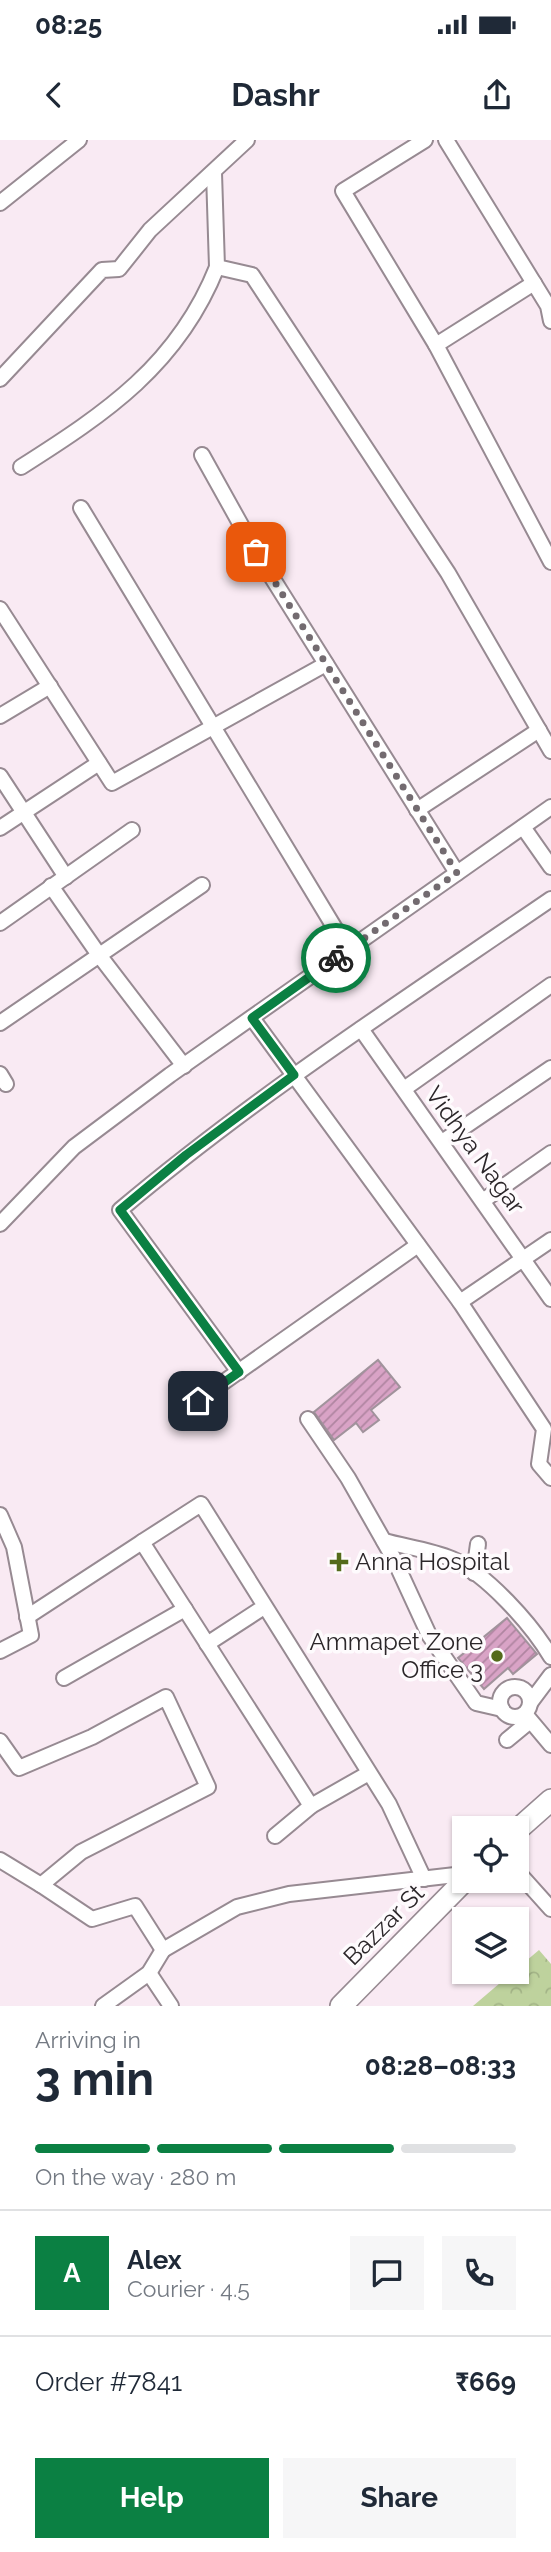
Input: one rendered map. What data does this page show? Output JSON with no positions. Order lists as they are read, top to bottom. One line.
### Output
{"streets":{"main road":["Bazzar St"],"street":["Vidhya Nagar"]},"places":{"health":["Anna Hospital"],"other":["Ammapet Zone Office 3"]},"page":{"status":"08:25","header":"Dashr","heading":["3 min","Arriving in","08:28–08:33"],"panel":["Alex","Courier · 4.5","Order #7841","₹669"],"bar":"On the way · 280 m","round":"A","buttons":["Help","Share"]}}
